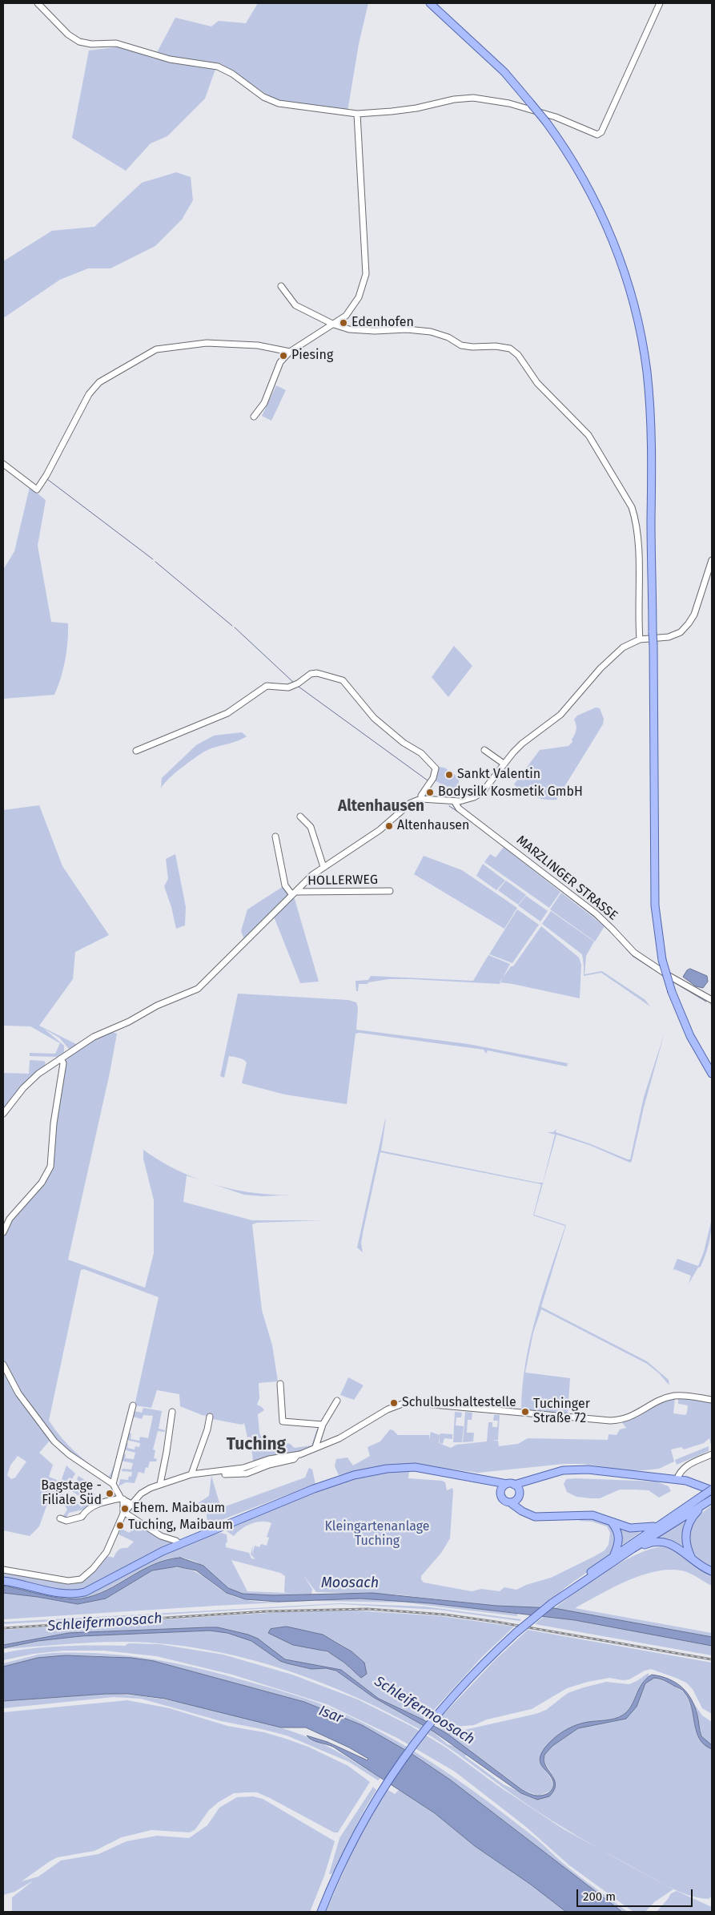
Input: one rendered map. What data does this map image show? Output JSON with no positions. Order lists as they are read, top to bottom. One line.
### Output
{"streets":{"street":["MARZLINGER STRASSE","HOLLERWEG"]},"districts":["Altenhausen","Tuching"],"water":["Moosach","Schleifermoosach","Isar"],"parks":["Kleingartenanlage Tuching"],"places":["Edenhofen","Piesing","Sankt Valentin","Bodysilk Kosmetik GmbH","Altenhausen","Schulbushaltestelle","Tuchinger Straße 72","Bagstage - Filiale Süd","Ehem. Maibaum","Tuching, Maibaum"],"scale_bar":"200 m"}
